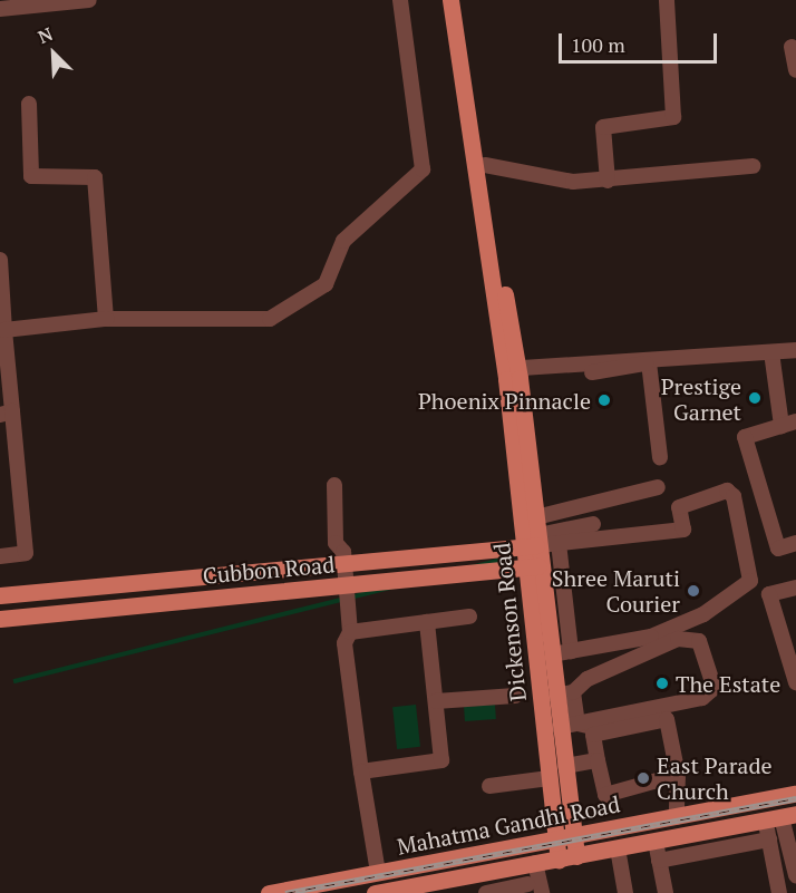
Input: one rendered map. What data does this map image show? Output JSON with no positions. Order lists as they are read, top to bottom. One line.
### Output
{"streets":{"main road":["Cubbon Road","Dickenson Road","Mahatma Gandhi Road"]},"crossings":[["Cubbon Road","Dickenson Road"],["Dickenson Road","Mahatma Gandhi Road"]],"places":["Prestige Garnet","Phoenix Pinnacle","Shree Maruti Courier","The Estate","East Parade Church"],"scale_bar":"100 m","north":"top left"}
